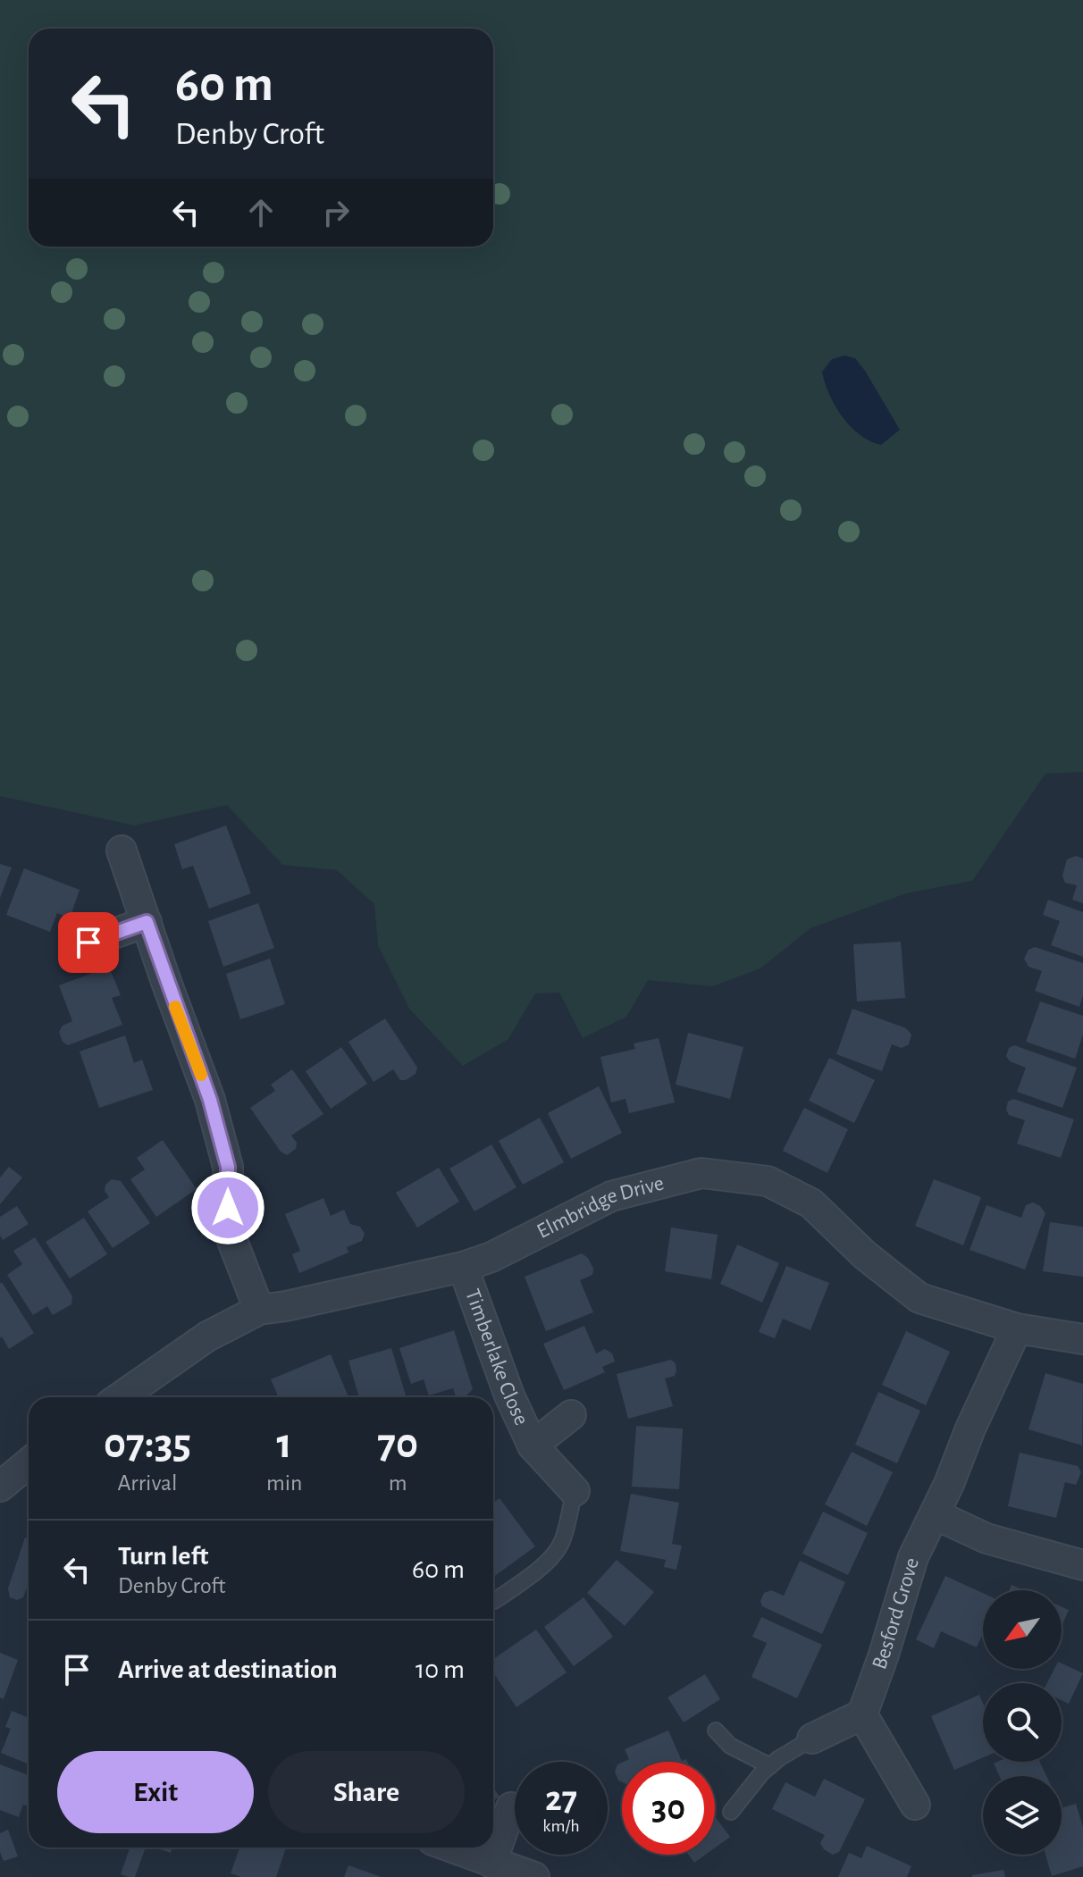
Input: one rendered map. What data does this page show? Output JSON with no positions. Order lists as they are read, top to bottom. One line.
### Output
{"streets":{"street":["Elmbridge Drive","Timberlake Close","Besford Grove"]},"crossings":[["Elmbridge Drive","Timberlake Close"],["Elmbridge Drive","Besford Grove"]],"north":"bottom left","page":{"turn":["60 m","Denby Croft"],"eta":["07:35","Arrival","1","min","70","m"],"list":[{"name":"Turn left","note":"Denby Croft","value":"60 m"},{"name":"Arrive at destination","value":"10 m"}],"buttons":["Exit","Share"],"speed":"27 km/h","limit":"30"}}
